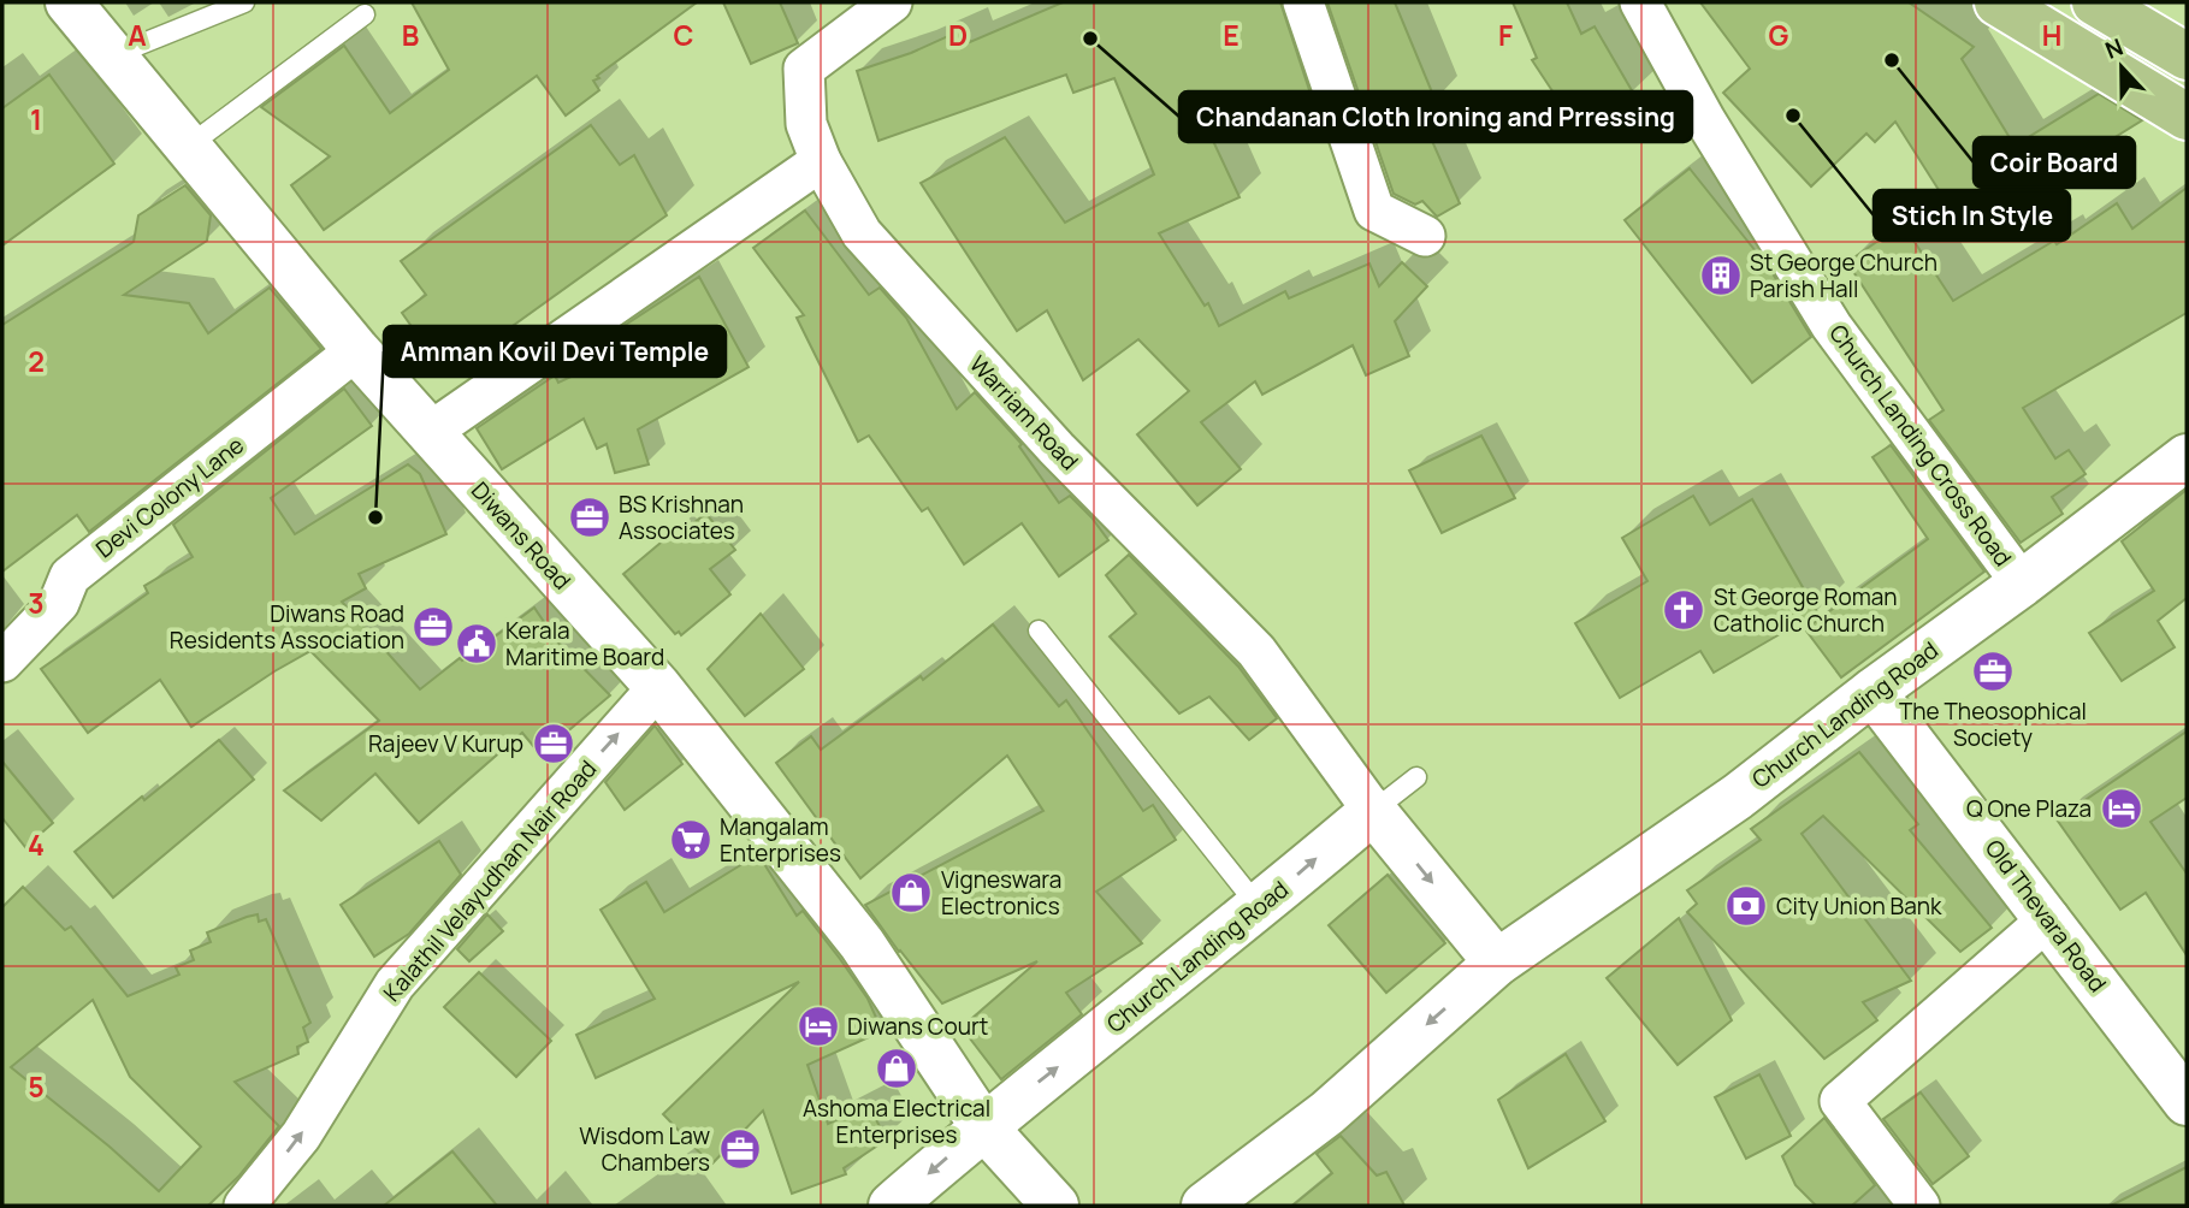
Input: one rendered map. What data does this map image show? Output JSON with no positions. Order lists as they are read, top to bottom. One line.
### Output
{"streets":{"street":["Warriam Road","Church Landing Cross Road","Devi Colony Lane","Diwans Road","Church Landing Road","Kalathil Velayudhan Nair Road","Old Thevara Road"]},"crossings":[["Warriam Road","Church Landing Road"],["Church Landing Cross Road","Church Landing Road"],["Devi Colony Lane","Diwans Road"],["Diwans Road","Church Landing Road"],["Diwans Road","Kalathil Velayudhan Nair Road"],["Church Landing Road","Old Thevara Road"]],"one_way":["Kalathil Velayudhan Nair Road"],"places":{"other":["Chandanan Cloth Ironing and Prressing","Coir Board","Stich In Style","Amman Kovil Devi Temple"],"building":["St George Church Parish Hall"],"office":["BS Krishnan Associates","Diwans Road Residents Association","The Theosophical Society","Rajeev V Kurup","Wisdom Law Chambers"],"church":["St George Roman Catholic Church"],"public building":["Kerala Maritime Board"],"hotel":["Q One Plaza","Diwans Court"],"supermarket":["Mangalam Enterprises"],"shop":["Vigneswara Electronics","Ashoma Electrical Enterprises"],"bank":["City Union Bank"]},"north":"top","grid":{"columns":["A","B","C","D","E","F","G","H"],"rows":["1","2","3","4","5"]}}
